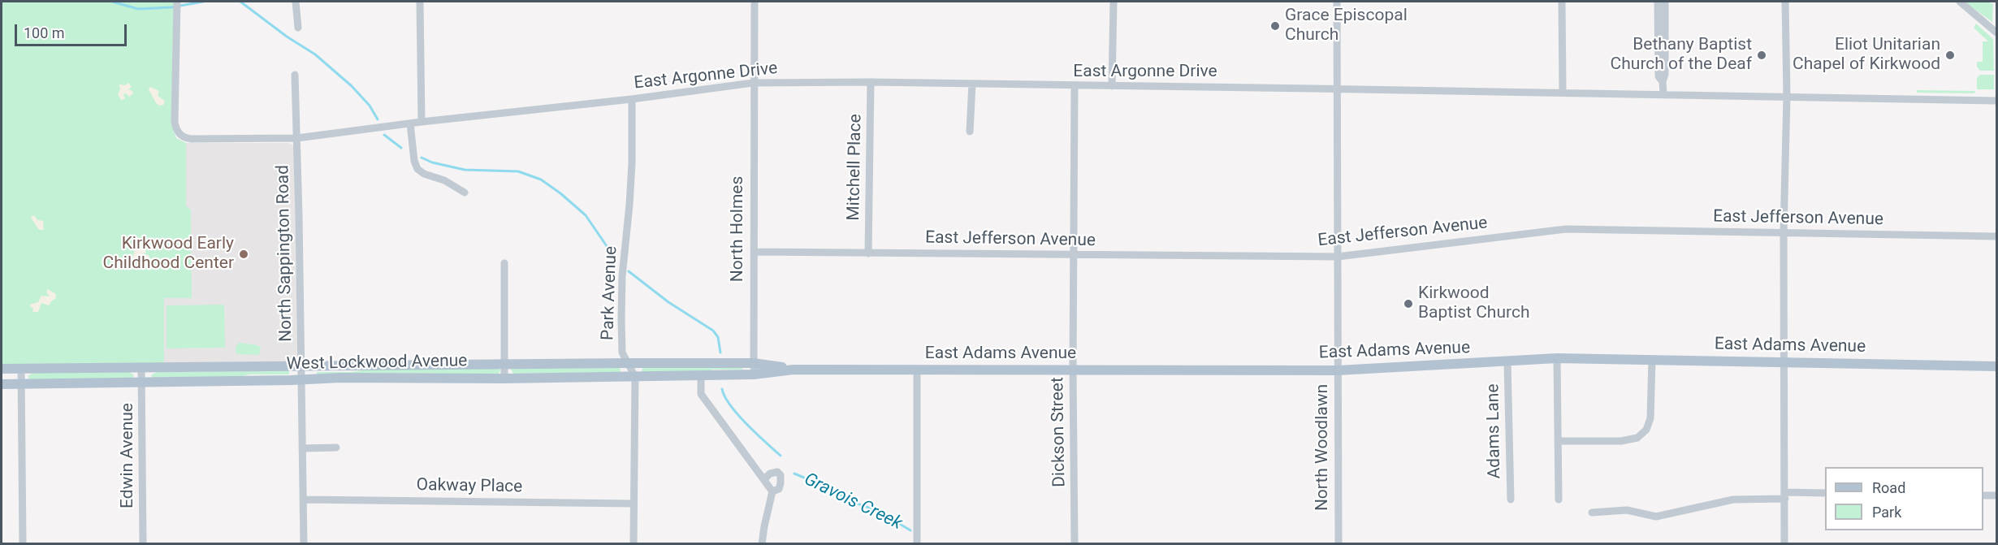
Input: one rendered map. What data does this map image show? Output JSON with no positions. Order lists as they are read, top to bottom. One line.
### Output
{"streets":{"main road":["East Adams Avenue","West Lockwood Avenue"],"street":["East Argonne Drive","Mitchell Place","East Jefferson Avenue","North Holmes","North Sappington Road","Park Avenue","Adams Lane","Dickson Street","North Woodlawn","Edwin Avenue","Oakway Place"]},"crossings":[["East Argonne Drive","Mitchell Place"],["East Argonne Drive","North Holmes"],["East Argonne Drive","North Sappington Road"],["East Argonne Drive","Park Avenue"],["East Argonne Drive","Dickson Street"],["East Argonne Drive","North Woodlawn"],["Mitchell Place","East Jefferson Avenue"],["East Jefferson Avenue","North Holmes"],["East Jefferson Avenue","Dickson Street"],["East Jefferson Avenue","North Woodlawn"],["North Holmes","East Adams Avenue"],["North Holmes","West Lockwood Avenue"],["North Sappington Road","West Lockwood Avenue"],["North Sappington Road","Oakway Place"],["Park Avenue","West Lockwood Avenue"],["Park Avenue","Oakway Place"],["East Adams Avenue","West Lockwood Avenue"],["East Adams Avenue","Adams Lane"],["East Adams Avenue","Dickson Street"],["East Adams Avenue","North Woodlawn"],["West Lockwood Avenue","Edwin Avenue"]],"water":["Gravois Creek"],"places":["Grace Episcopal Church","Bethany Baptist Church of the Deaf","Eliot Unitarian Chapel of Kirkwood","Kirkwood Early Childhood Center","Kirkwood Baptist Church"],"legend":["Road","Park"],"scale_bar":"100 m"}
